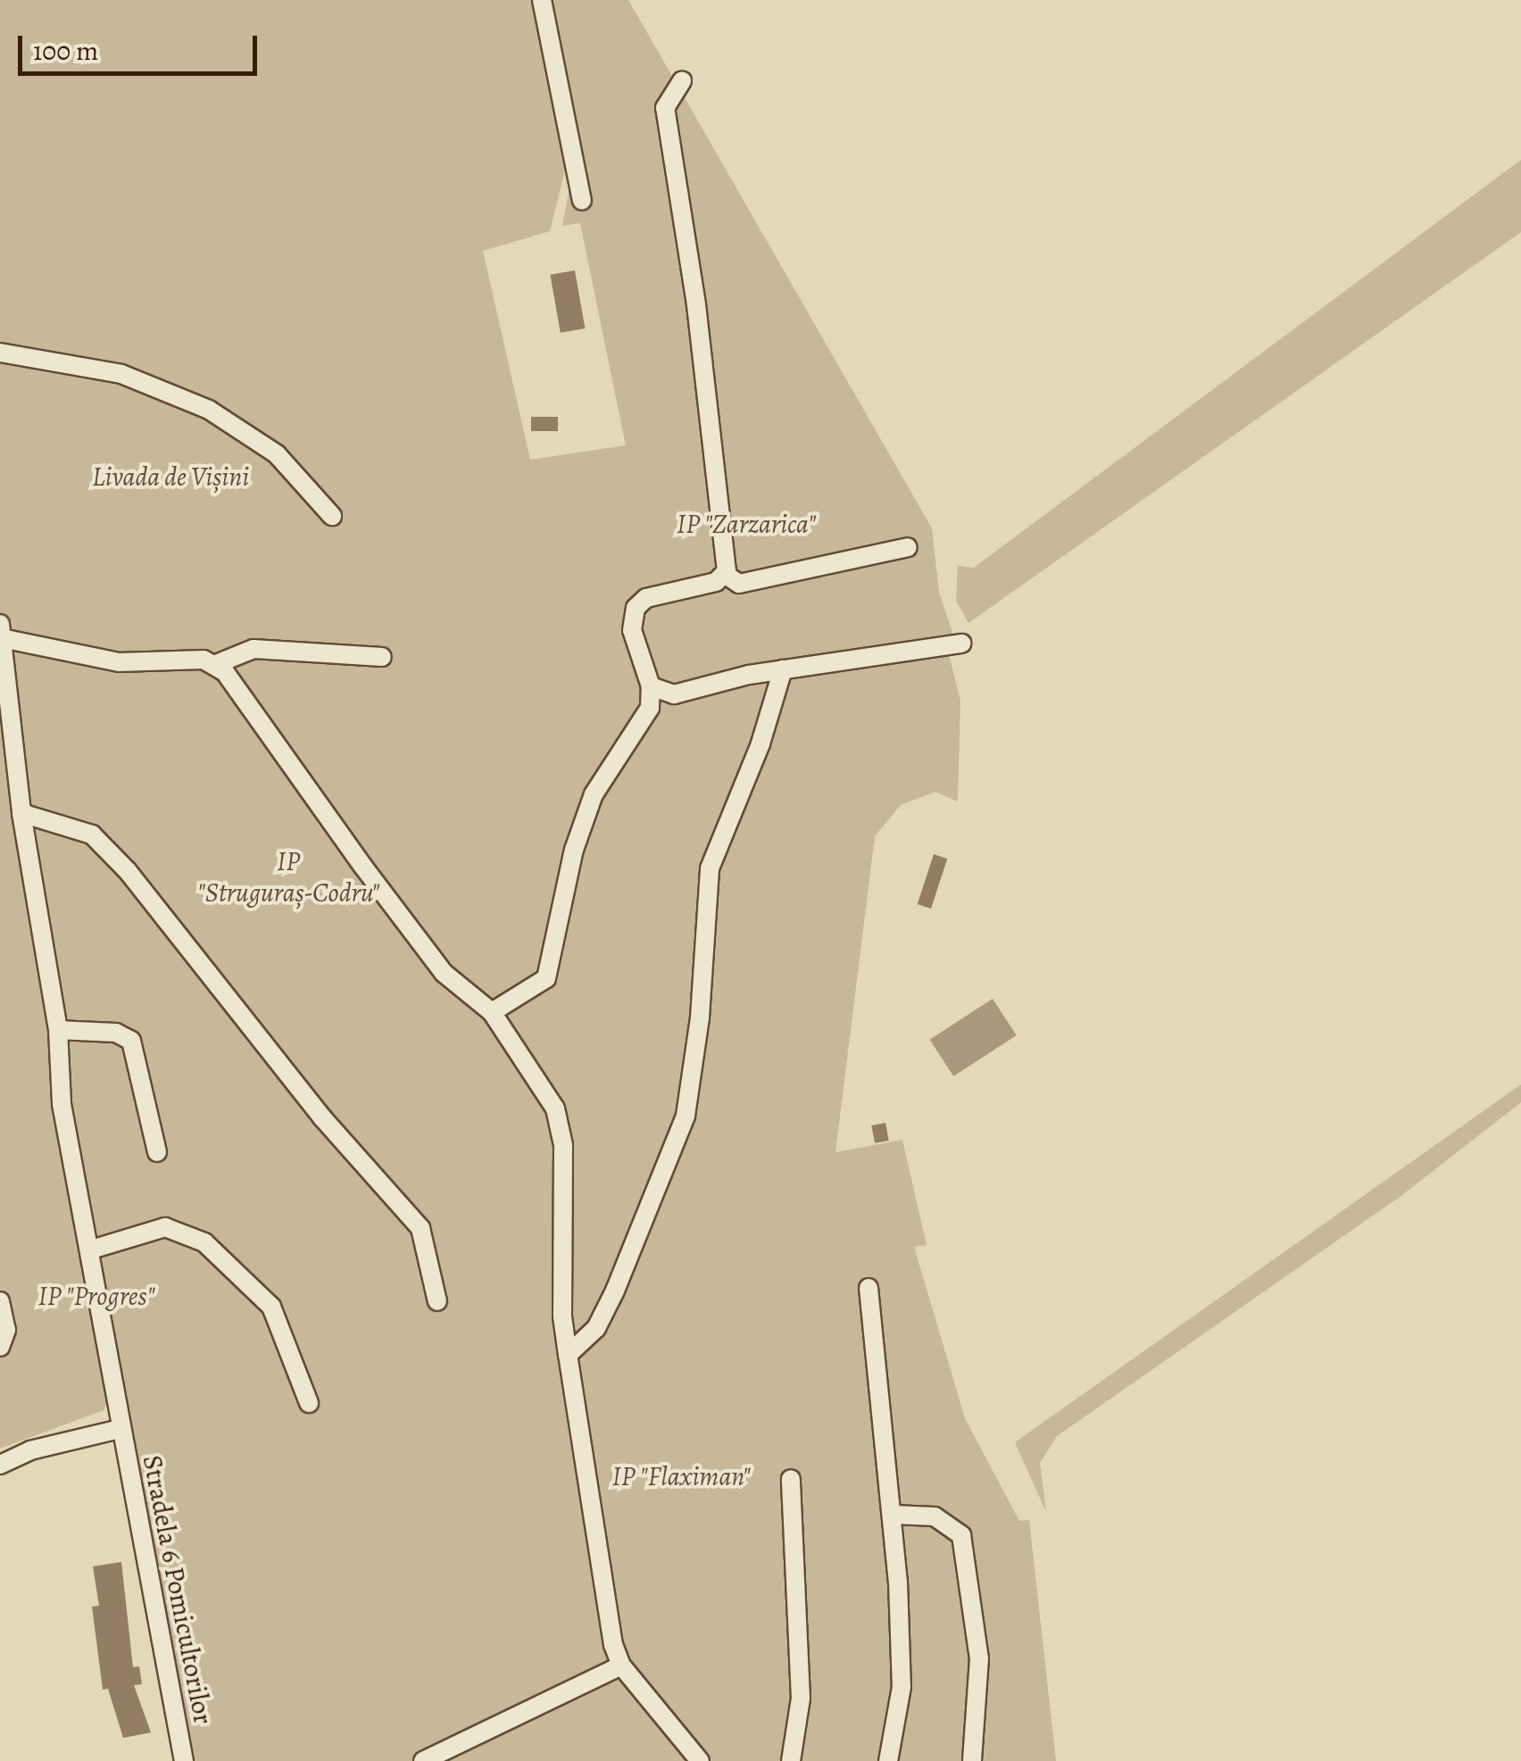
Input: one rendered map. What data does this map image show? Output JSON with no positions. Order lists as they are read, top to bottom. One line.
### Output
{"streets":{"street":["Stradela 6 Pomicultorilor"]},"parks":["Livada de Vișini","IP \"Zarzarica\"","IP \"Struguraș-Codru\"","IP \"Progres\"","IP \"Flaximan\""],"scale_bar":"100 m"}
